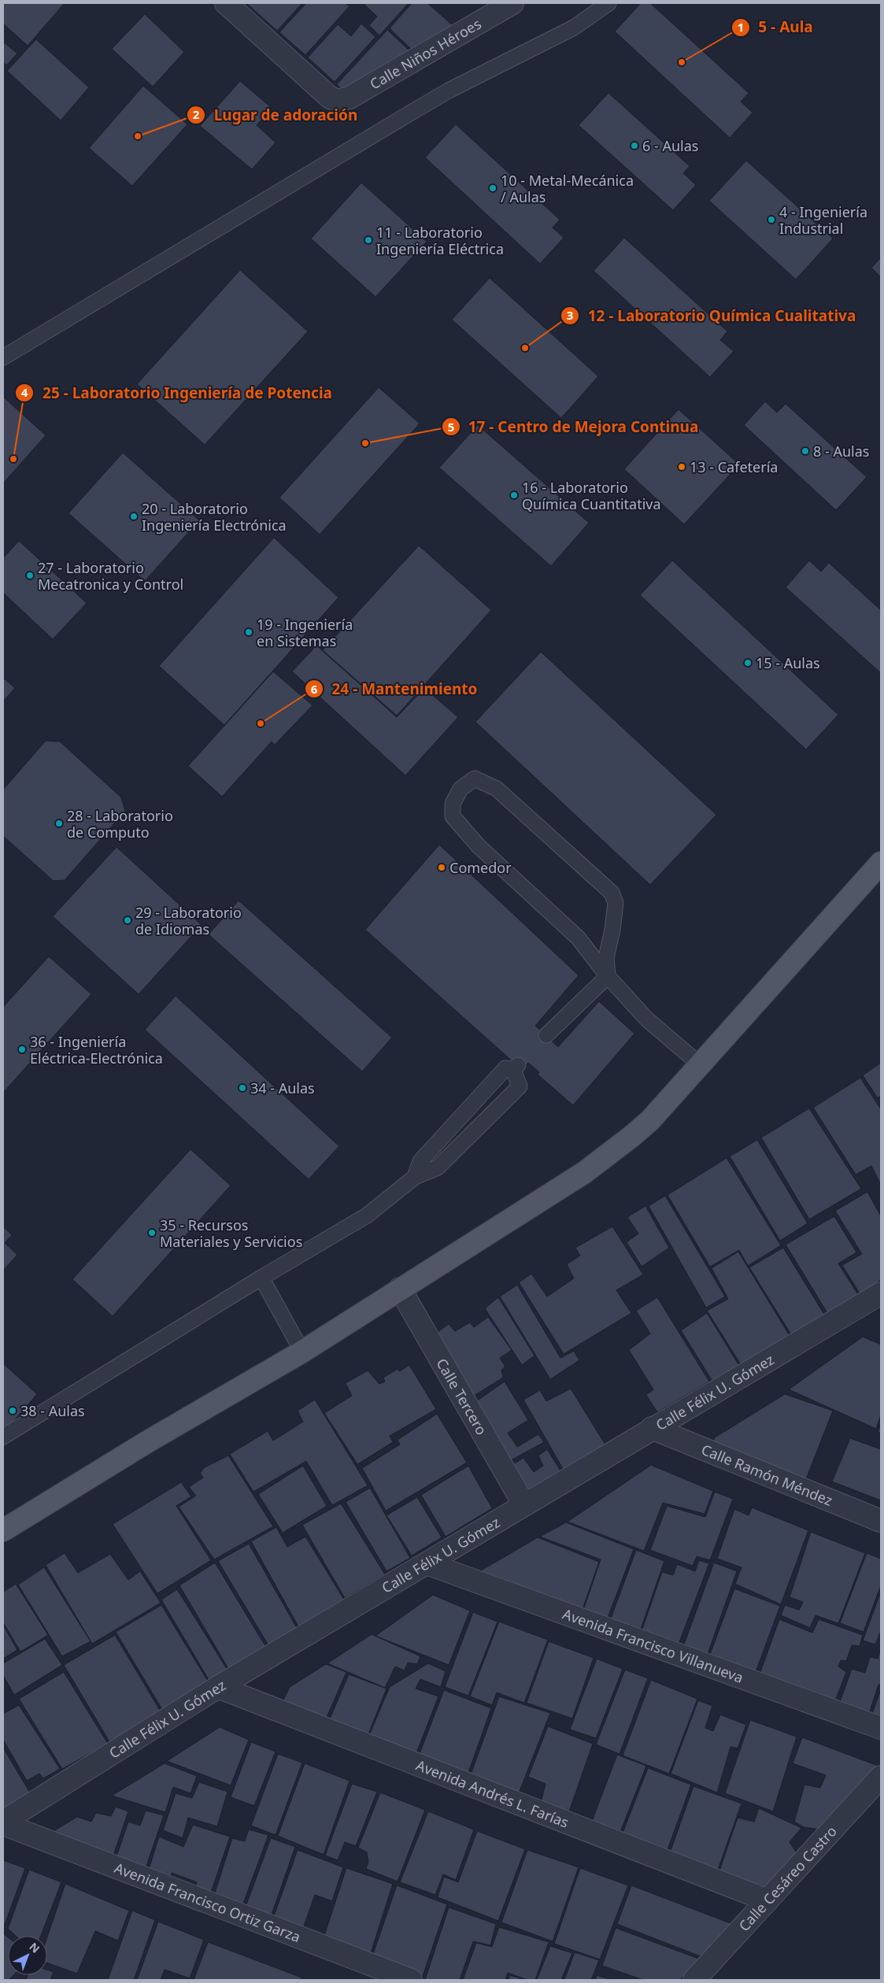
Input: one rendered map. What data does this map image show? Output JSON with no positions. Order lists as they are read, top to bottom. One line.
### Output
{"streets":{"street":["Calle Niños Héroes","Calle Félix U. Gómez","Calle Tercero","Calle Ramón Méndez","Avenida Francisco Villanueva","Avenida Andrés L. Farías","Calle Cesáreo Castro","Avenida Francisco Ortiz Garza"]},"crossings":[["Calle Félix U. Gómez","Calle Tercero"],["Calle Félix U. Gómez","Calle Ramón Méndez"],["Calle Félix U. Gómez","Avenida Francisco Villanueva"],["Calle Félix U. Gómez","Avenida Andrés L. Farías"],["Calle Félix U. Gómez","Avenida Francisco Ortiz Garza"],["Avenida Andrés L. Farías","Calle Cesáreo Castro"]],"places":["5 - Aula","Lugar de adoración","6 - Aulas","10 - Metal-Mecánica / Aulas","4 - Ingeniería Industrial","11 - Laboratorio Ingeniería Eléctrica","12 - Laboratorio Química Cualitativa","17 - Centro de Mejora Continua","8 - Aulas","25 - Laboratorio Ingeniería de Potencia","13 - Cafetería","16 - Laboratorio Química Cuantitativa","20 - Laboratorio Ingeniería Electrónica","27 - Laboratorio Mecatronica y Control","19 - Ingeniería en Sistemas","15 - Aulas","24 - Mantenimiento","28 - Laboratorio de Computo","Comedor","29 - Laboratorio de Idiomas","36 - Ingeniería Eléctrica-Electrónica","34 - Aulas","35 - Recursos Materiales y Servicios","38 - Aulas"],"north":"top right"}
